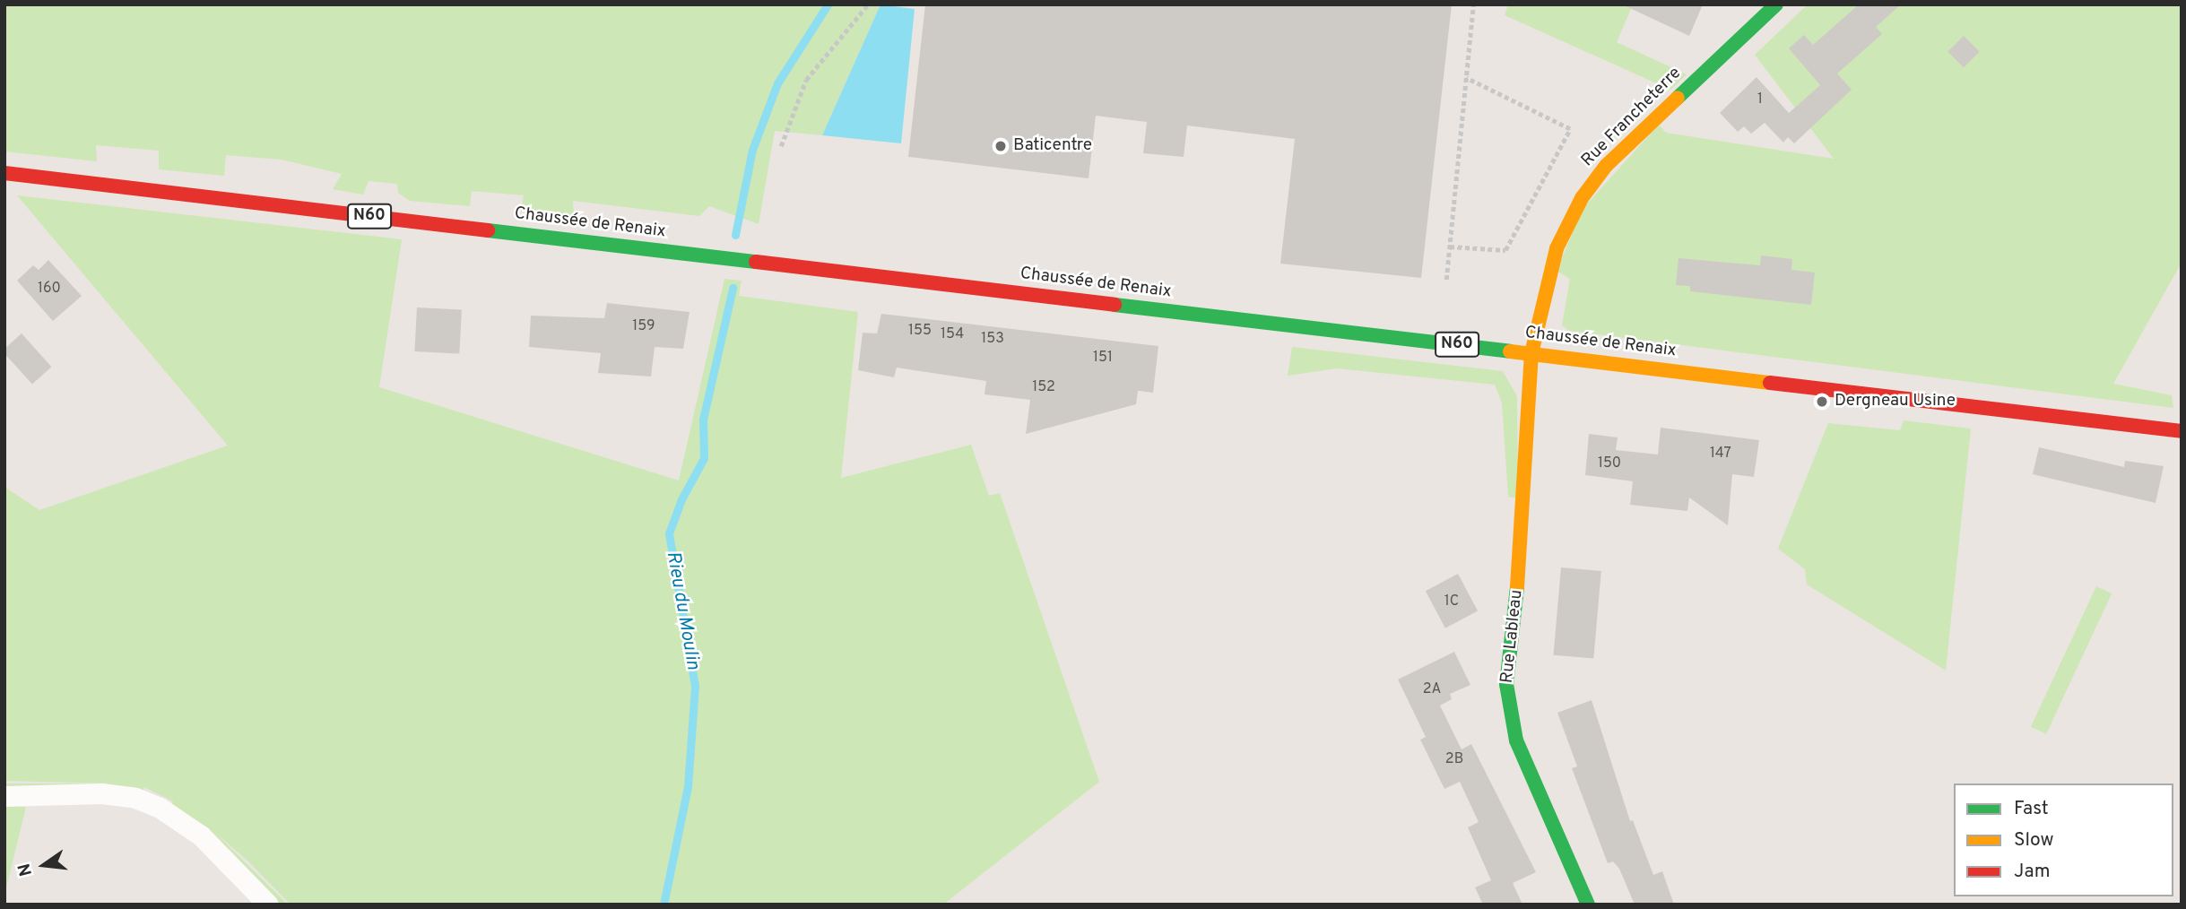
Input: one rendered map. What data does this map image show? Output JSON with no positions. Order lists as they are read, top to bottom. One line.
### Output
{"streets":{"main road":["Rue Francheterre","N60","Chaussée de Renaix","Rue Lableau"]},"crossings":[["Rue Francheterre","Chaussée de Renaix"],["Rue Francheterre","Rue Lableau"],["Chaussée de Renaix","Rue Lableau"]],"water":["Rieu du Moulin"],"places":["Baticentre","Dergneau Usine"],"house_numbers":["1","160","159","155","154","153","151","152","147","150","1C","2A","2B"],"legend":["Fast","Slow","Jam"],"north":"left"}
